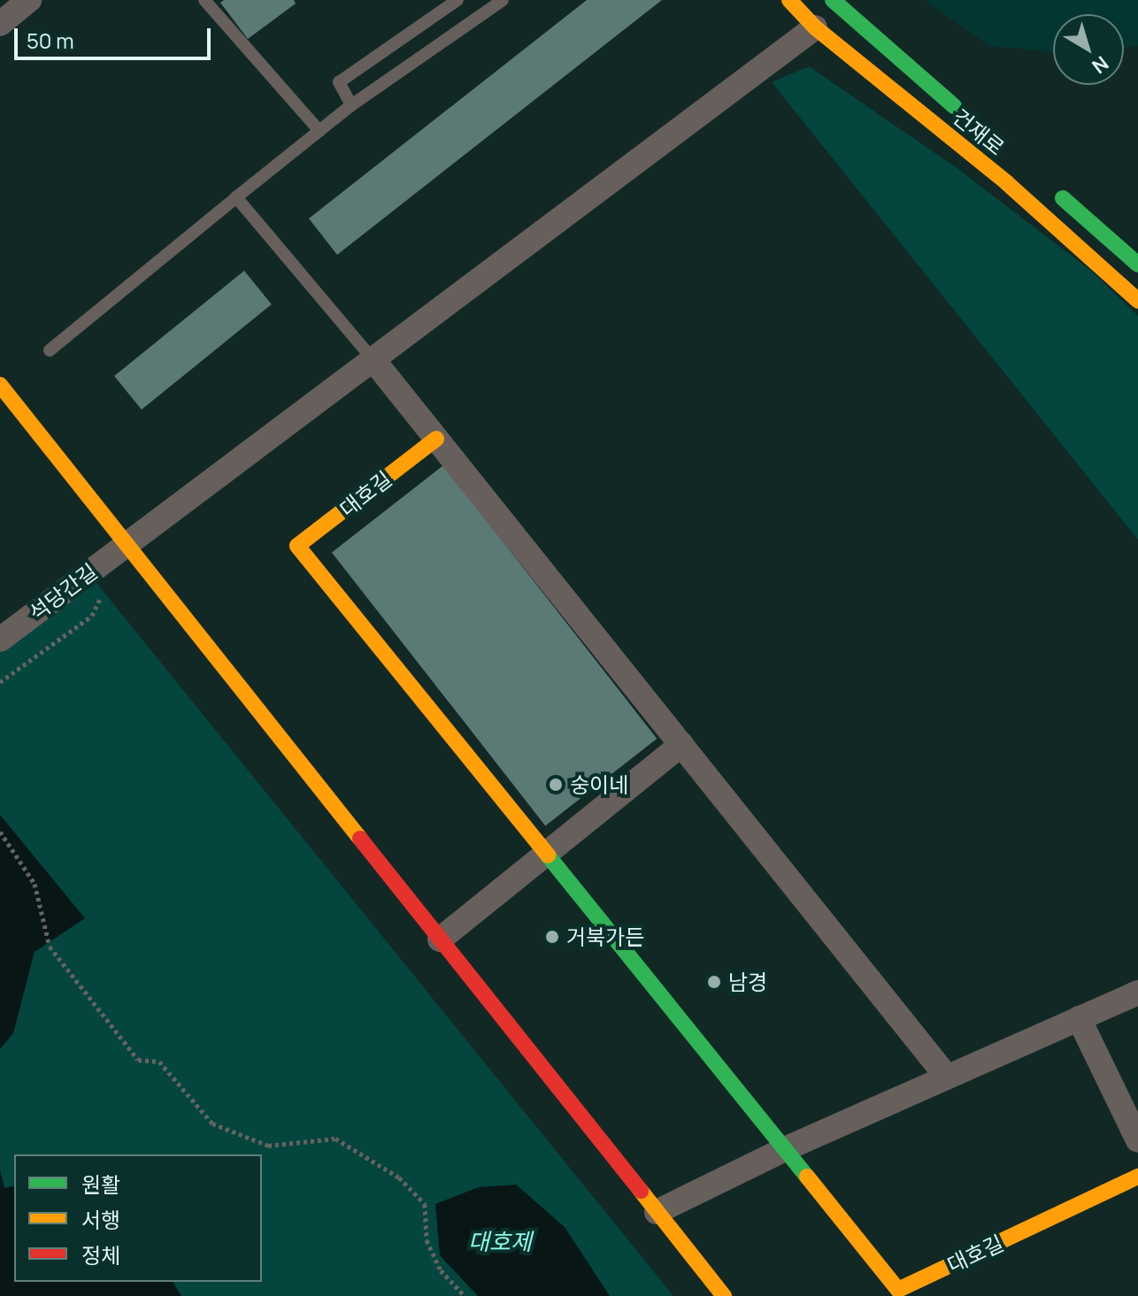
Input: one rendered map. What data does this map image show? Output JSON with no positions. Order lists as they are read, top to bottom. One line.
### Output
{"streets":{"street":["건재로","대호길","석당간길"]},"crossings":[["건재로","석당간길"]],"water":["대호제"],"places":["숭이네","거북가든","남경"],"legend":["원활","서행","정체"],"scale_bar":"50 m","north":"bottom right"}
